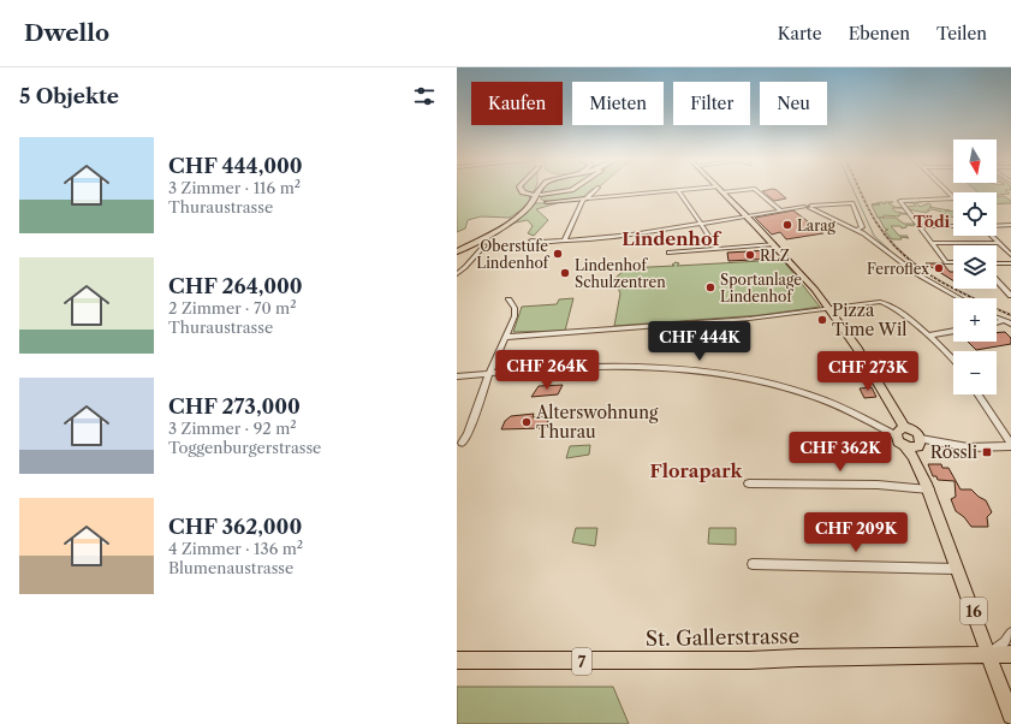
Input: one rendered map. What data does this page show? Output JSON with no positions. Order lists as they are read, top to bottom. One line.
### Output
{"streets":{"main road":["16","St. Gallerstrasse","7"]},"crossings":[["16","St. Gallerstrasse"],["16","7"],["St. Gallerstrasse","7"]],"districts":["Tödi","Lindenhof","Florapark"],"places":{"other":["Larag","Oberstufe Lindenhof","RLZ","Ferroflex","Lindenhof Schulzentren","Sportanlage Lindenhof","Pizza Time Wil","Alterswohnung Thurau"],"transit":["Rössli"]},"north":"bottom","page":{"header":"Dwello","nav":["Karte","Ebenen","Teilen"],"heading":"5 Objekte","chip":["Kaufen","Mieten","Filter","Neu"],"list":[{"name":"CHF 444,000","note":"3 Zimmer · 116 m² · Thuraustrasse"},{"name":"CHF 264,000","note":"2 Zimmer · 70 m² · Thuraustrasse"},{"name":"CHF 273,000","note":"3 Zimmer · 92 m² · Toggenburgerstrasse"},{"name":"CHF 362,000","note":"4 Zimmer · 136 m² · Blumenaustrasse"}],"map_buttons":["+","−"],"price":["CHF 444K","CHF 264K","CHF 273K","CHF 362K","CHF 209K"]}}
